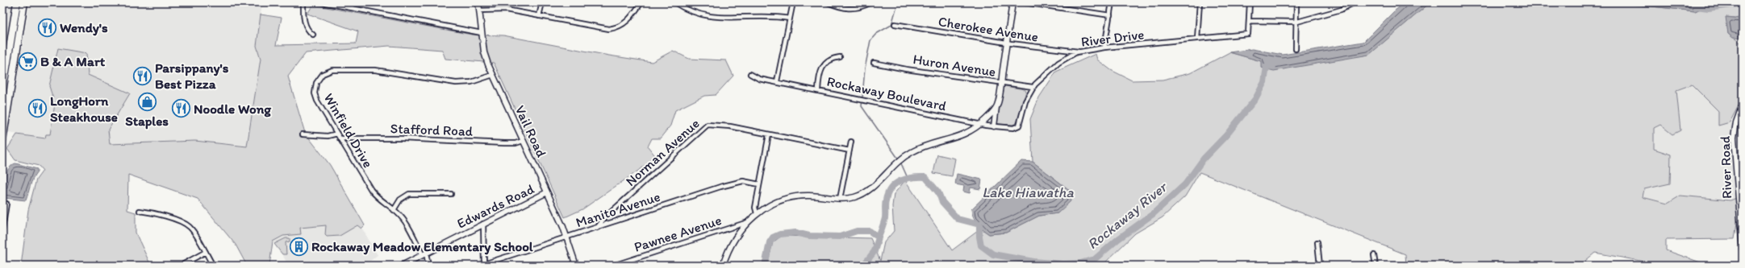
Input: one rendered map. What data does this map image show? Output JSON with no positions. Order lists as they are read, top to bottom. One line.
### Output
{"streets":{"street":["Cherokee Avenue","River Drive","Huron Avenue","Rockaway Boulevard","Stafford Road","Winfield Drive","Vail Road","Norman Avenue","River Road","Edwards Road","Manito Avenue","Pawnee Avenue"]},"crossings":[["Cherokee Avenue","River Drive"],["River Drive","Huron Avenue"],["River Drive","Rockaway Boulevard"],["Stafford Road","Winfield Drive"],["Stafford Road","Vail Road"],["Winfield Drive","Vail Road"],["Winfield Drive","Edwards Road"],["Vail Road","Edwards Road"],["Vail Road","Manito Avenue"],["Norman Avenue","Manito Avenue"]],"water":["Lake Hiawatha","Rockaway River"],"places":{"restaurant":["Wendy's","Parsippany's Best Pizza","LongHorn Steakhouse","Noodle Wong"],"supermarket":["B & A Mart"],"shop":["Staples"],"building":["Rockaway Meadow Elementary School"]}}
